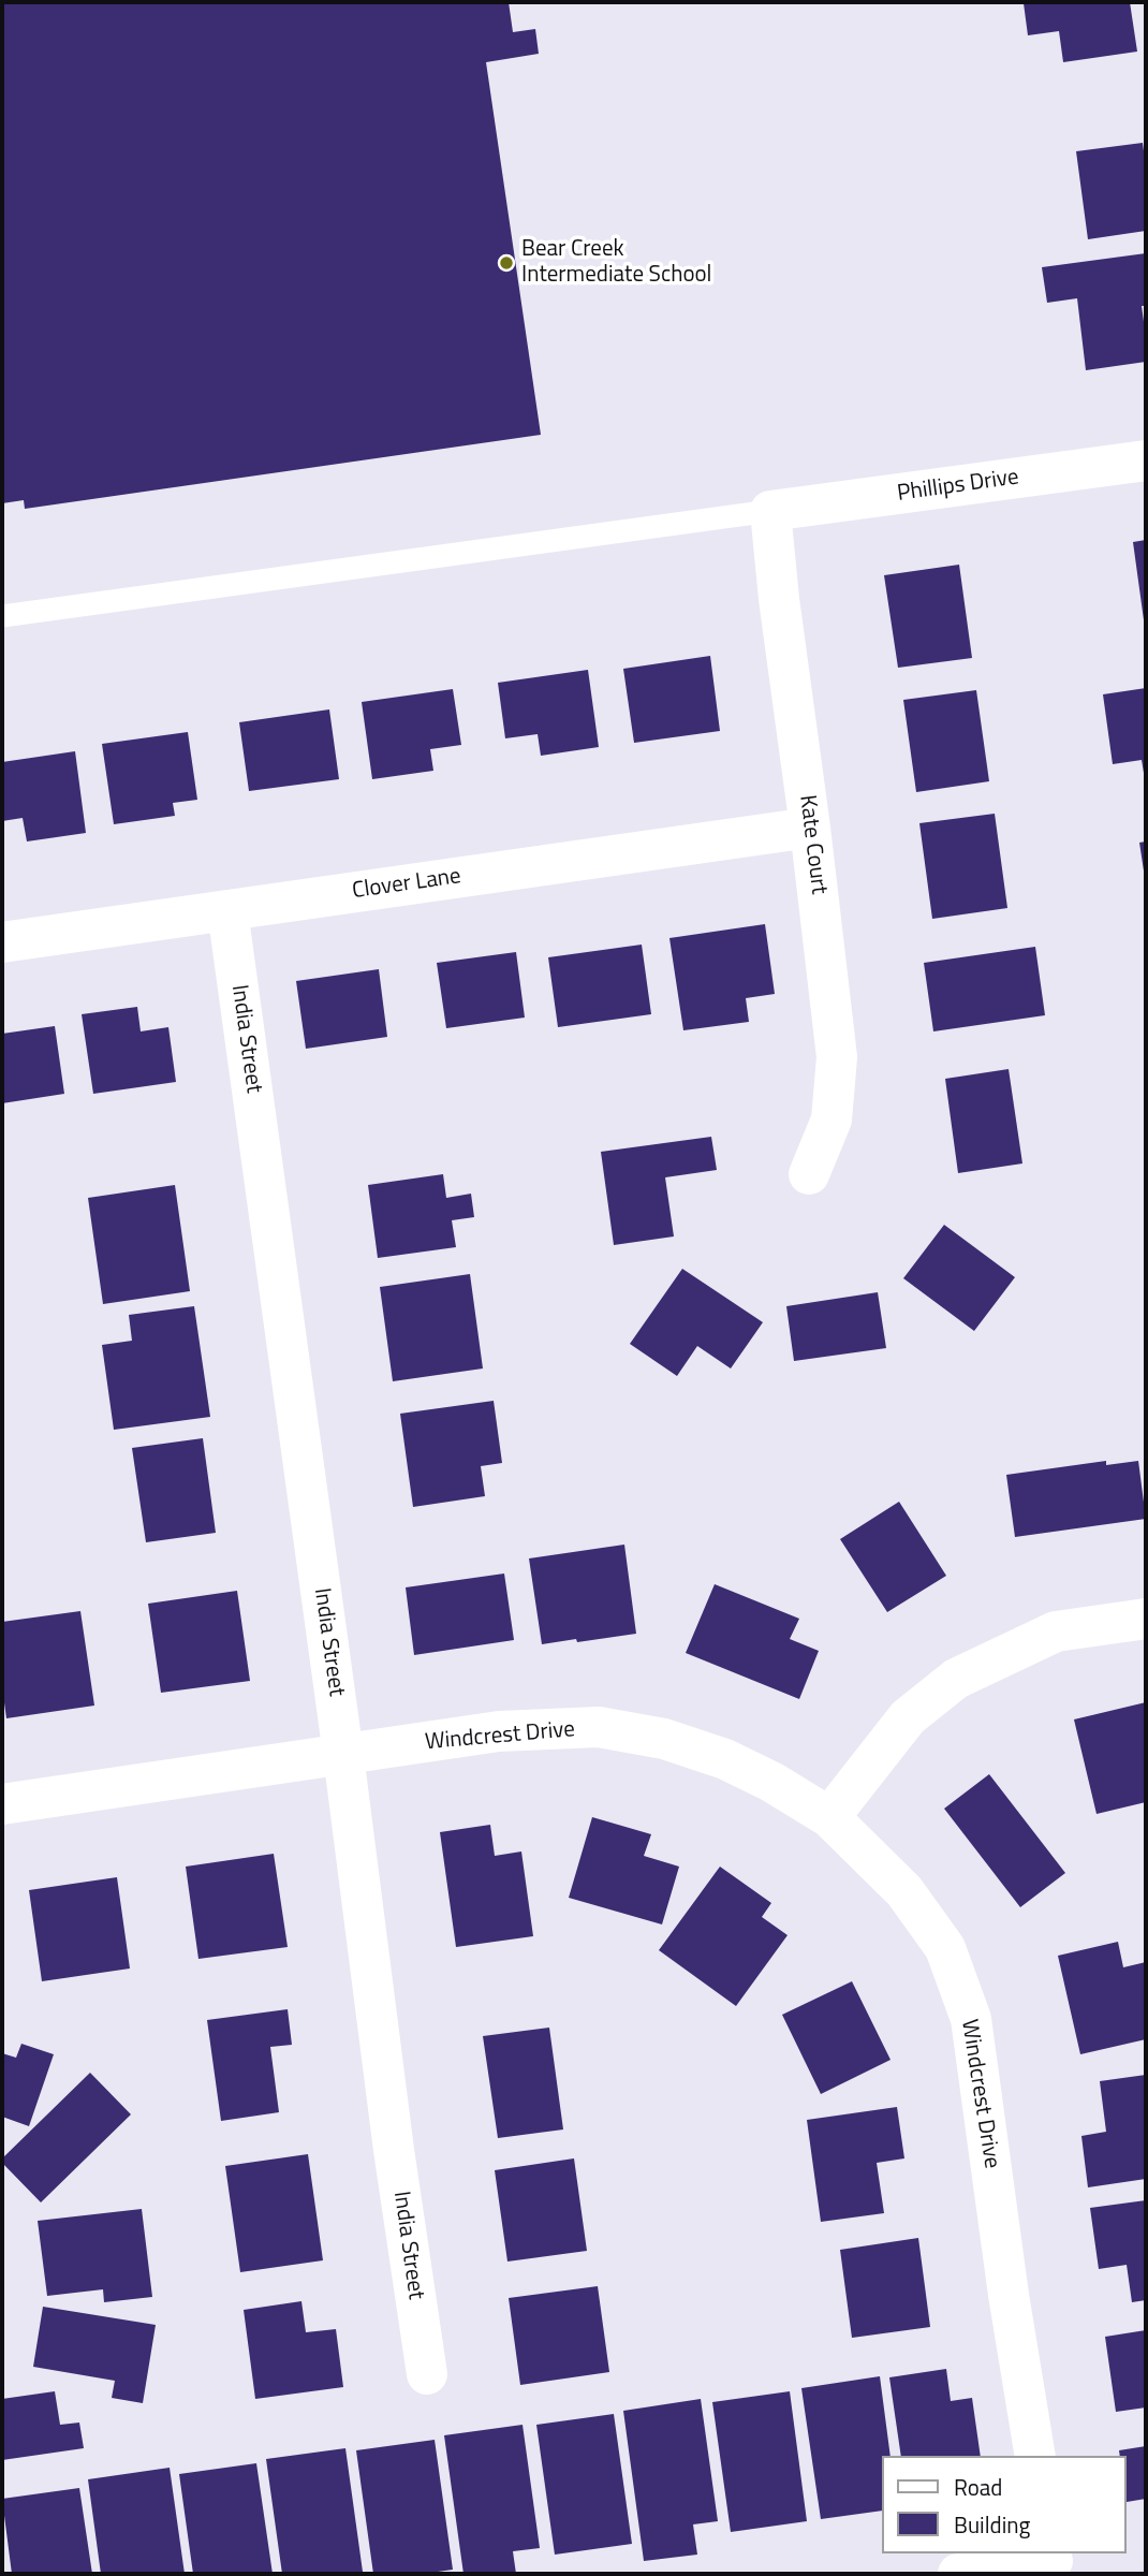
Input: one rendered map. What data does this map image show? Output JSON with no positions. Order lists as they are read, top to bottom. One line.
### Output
{"streets":{"street":["Phillips Drive","Kate Court","Clover Lane","India Street","Windcrest Drive"]},"crossings":[["Phillips Drive","Kate Court"],["Kate Court","Clover Lane"],["Clover Lane","India Street"],["India Street","Windcrest Drive"]],"places":["Bear Creek Intermediate School"],"legend":["Road","Building"]}
